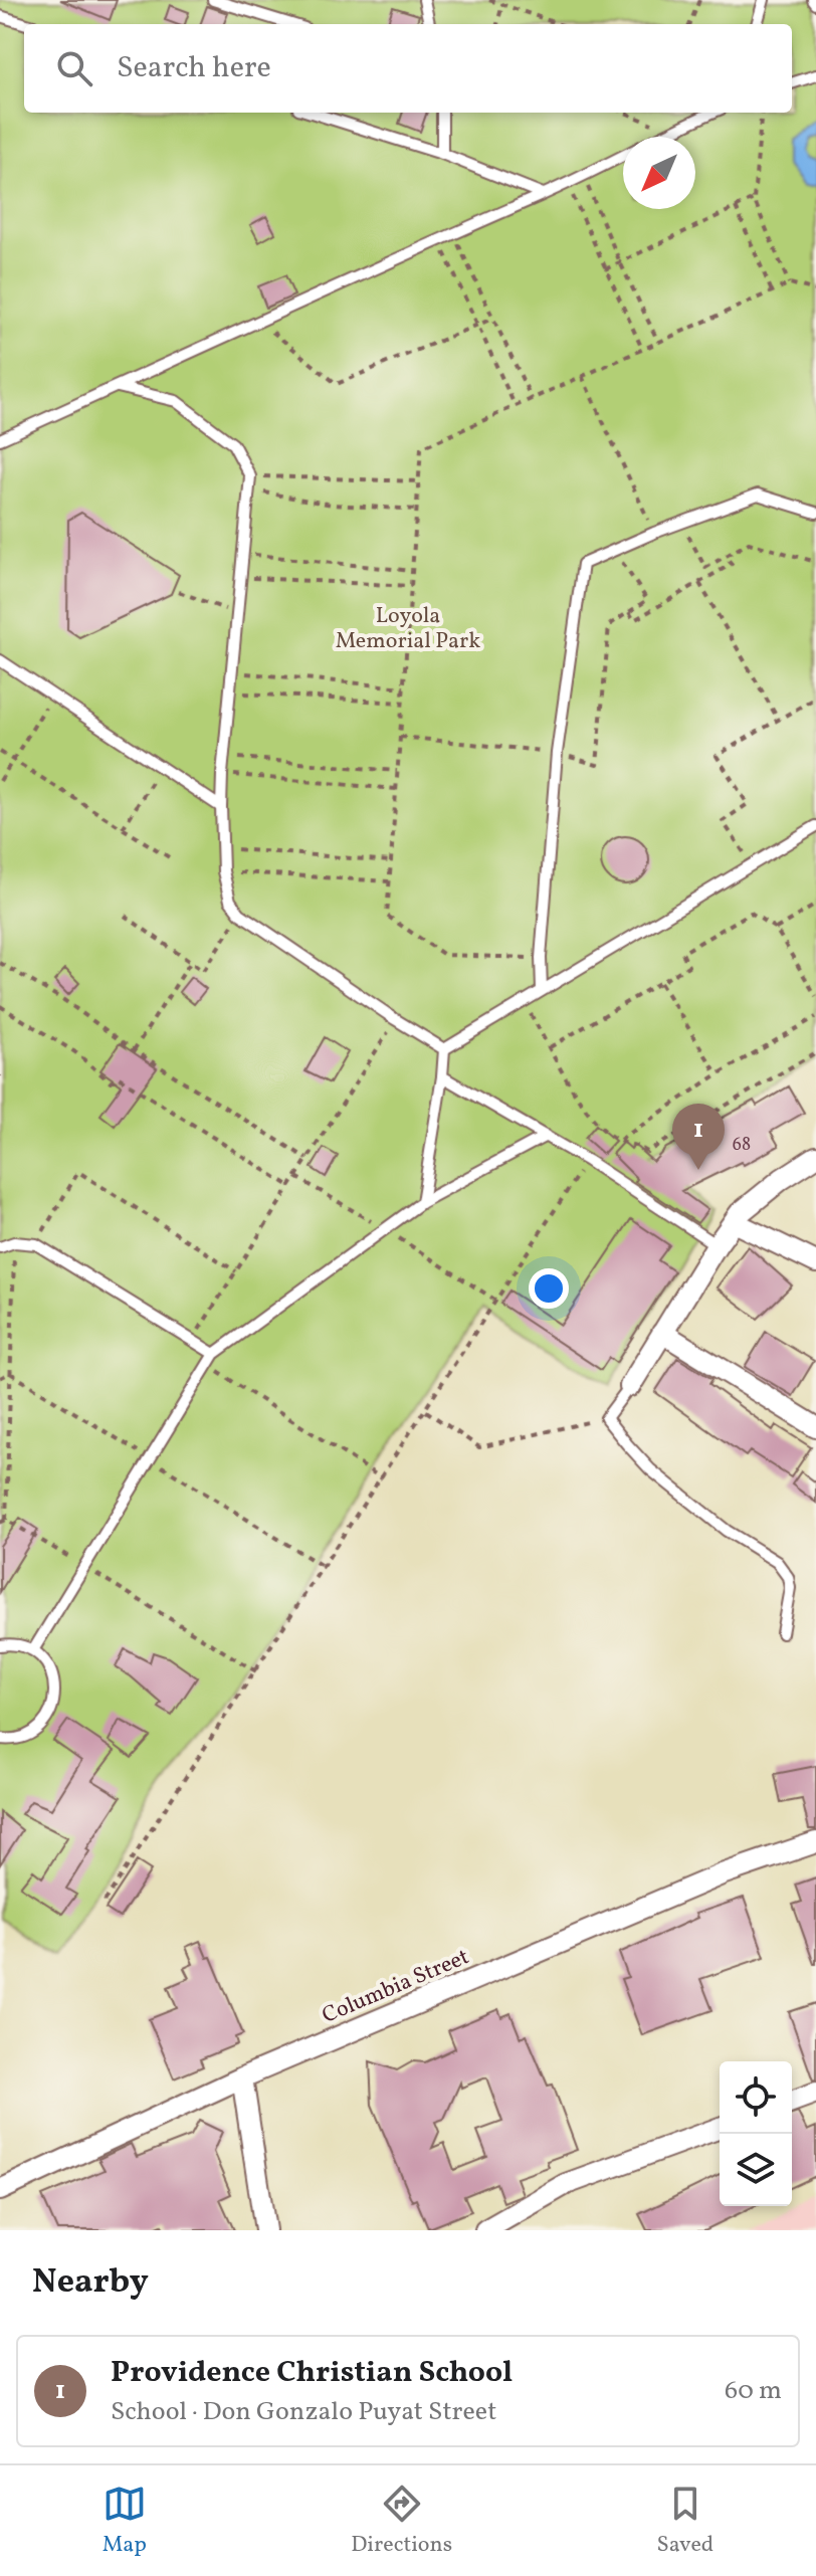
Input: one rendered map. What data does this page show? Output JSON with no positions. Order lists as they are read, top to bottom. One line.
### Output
{"streets":{"street":["Columbia Street"]},"parks":["Loyola Memorial Park"],"house_numbers":["68"],"north":"bottom left","page":{"search":"Search here","pins":"1","heading":"Nearby","list":[{"mark":"1","name":"Providence Christian School","note":"School · Don Gonzalo Puyat Street","value":"60 m"}],"nav":["Map","Directions","Saved"]}}
